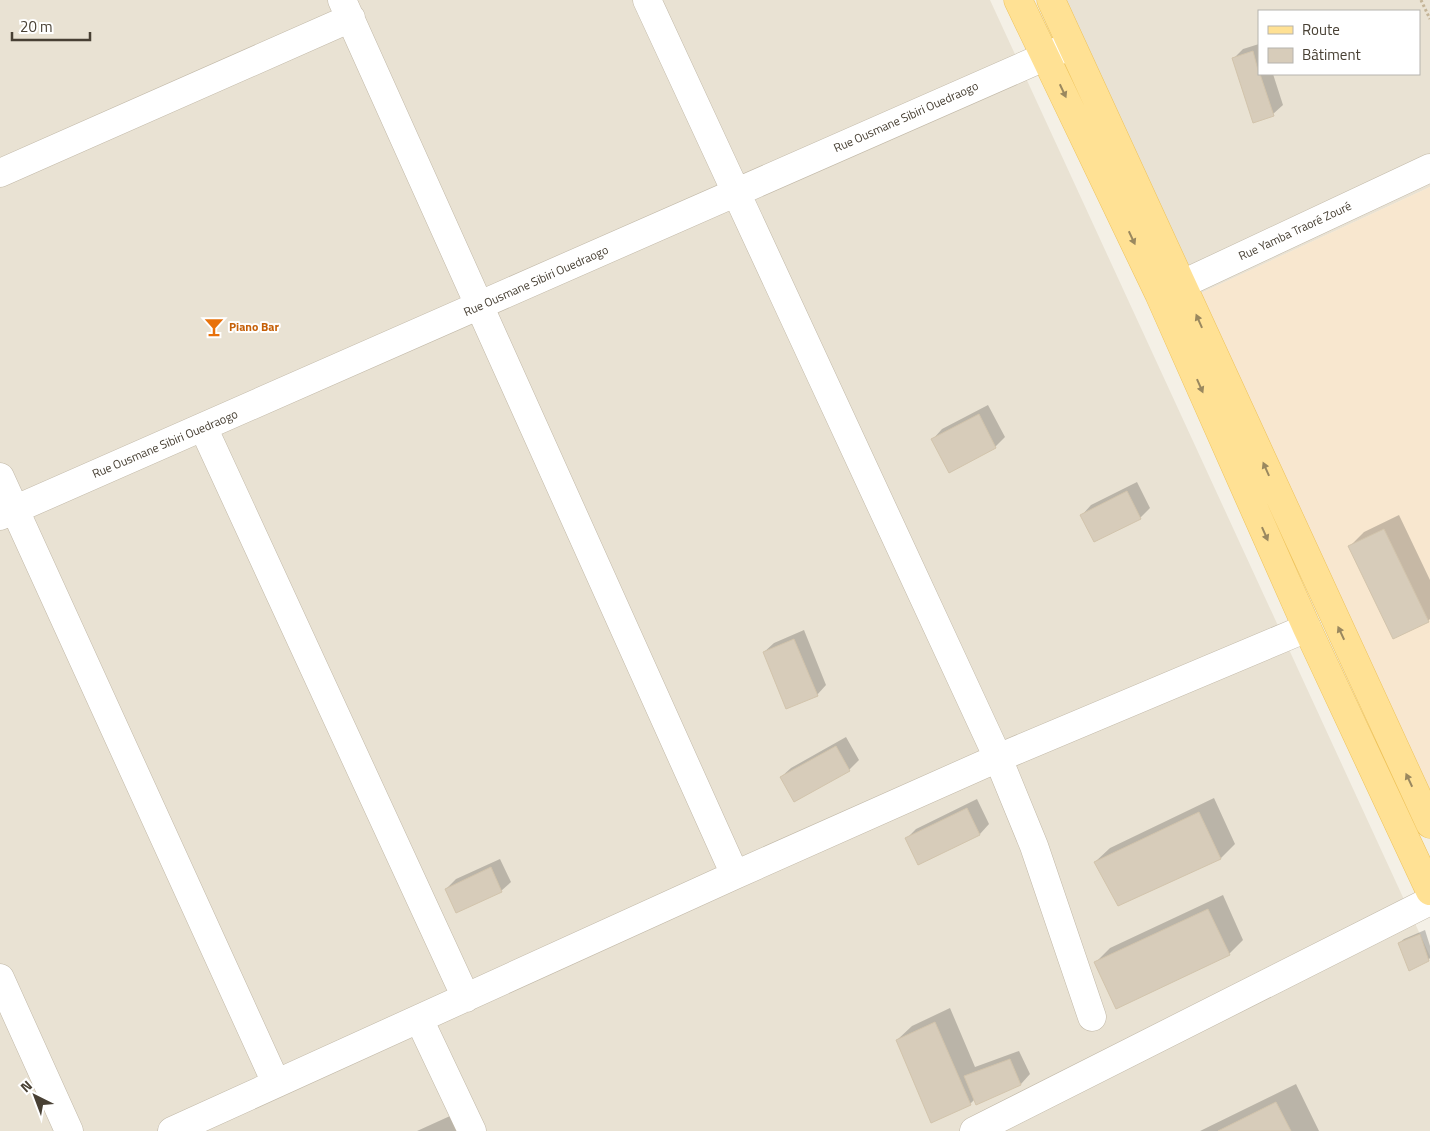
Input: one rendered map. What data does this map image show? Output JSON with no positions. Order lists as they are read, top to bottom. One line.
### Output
{"streets":{"street":["Rue Ousmane Sibiri Ouedraogo","Rue Yamba Traoré Zouré"]},"places":{"bar":["Piano Bar"]},"legend":["Route","Bâtiment"],"scale_bar":"20 m","north":"top left"}
